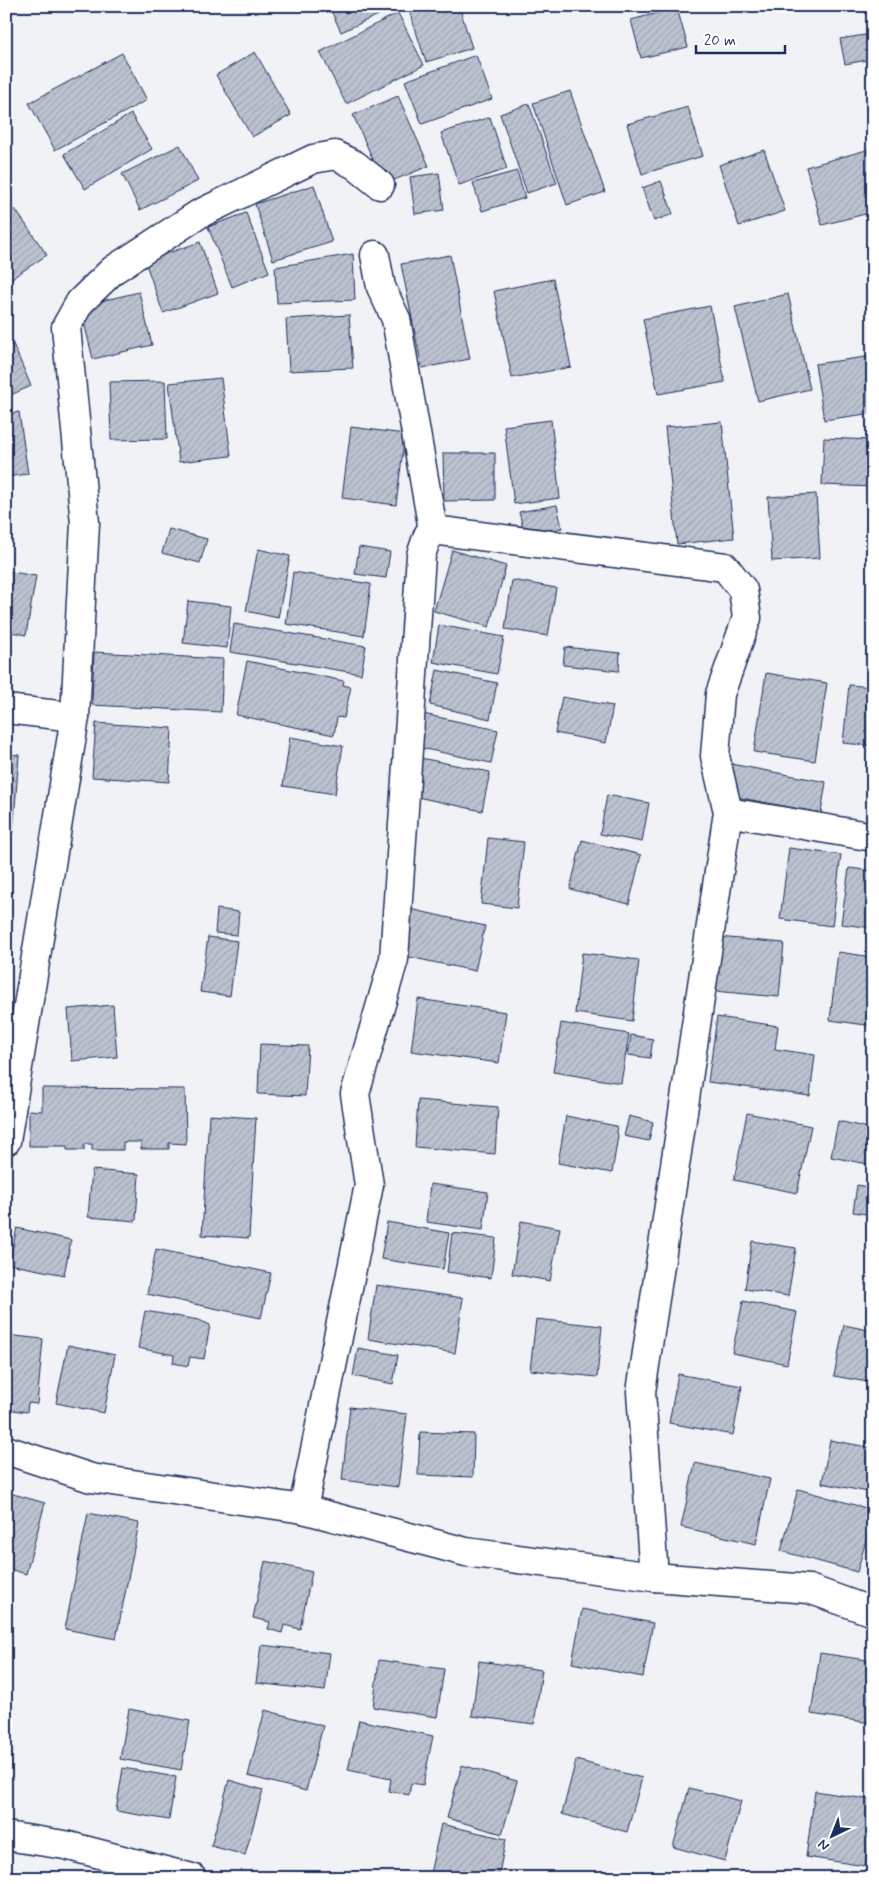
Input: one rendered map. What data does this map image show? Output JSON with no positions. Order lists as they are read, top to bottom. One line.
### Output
{"scale_bar":"20 m","north":"bottom left"}
